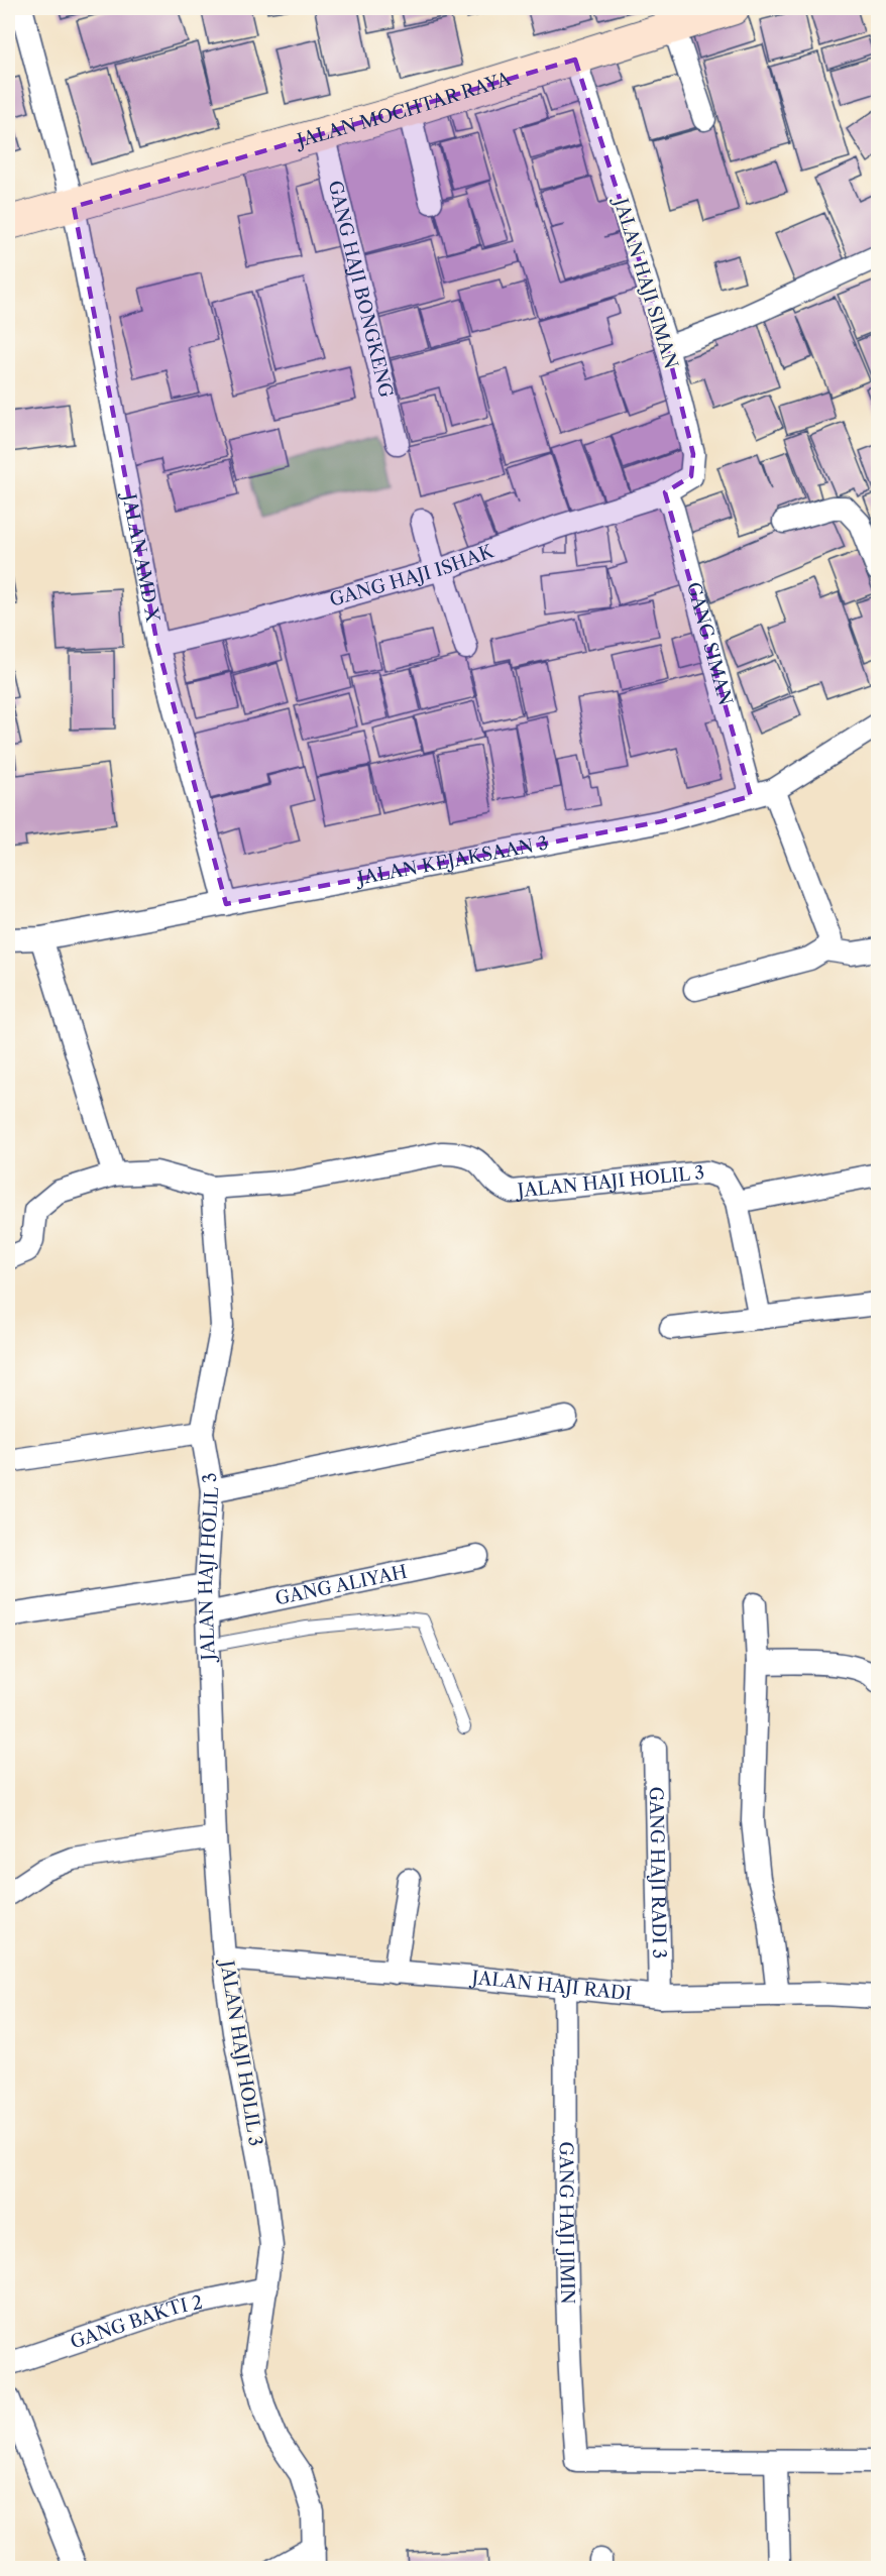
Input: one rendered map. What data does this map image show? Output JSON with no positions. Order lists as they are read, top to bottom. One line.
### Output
{"streets":{"street":["JALAN MOCHTAR RAYA","JALAN HAJI SIMAN","GANG HAJI BONGKENG","JALAN AMD X","GANG HAJI ISHAK","GANG SIMAN","JALAN KEJAKSAAN 3","JALAN HAJI HOLIL 3","GANG ALIYAH","GANG HAJI RADI 3","JALAN HAJI RADI","GANG HAJI JIMIN","GANG BAKTI 2"]},"crossings":[["JALAN MOCHTAR RAYA","JALAN HAJI SIMAN"],["JALAN MOCHTAR RAYA","GANG HAJI BONGKENG"],["JALAN MOCHTAR RAYA","JALAN AMD X"],["JALAN HAJI SIMAN","GANG HAJI ISHAK"],["JALAN HAJI SIMAN","GANG SIMAN"],["JALAN AMD X","GANG HAJI ISHAK"],["JALAN AMD X","JALAN KEJAKSAAN 3"],["GANG HAJI ISHAK","GANG SIMAN"],["GANG SIMAN","JALAN KEJAKSAAN 3"],["JALAN HAJI HOLIL 3","GANG ALIYAH"],["JALAN HAJI HOLIL 3","JALAN HAJI RADI"],["JALAN HAJI HOLIL 3","GANG BAKTI 2"],["GANG HAJI RADI 3","JALAN HAJI RADI"],["JALAN HAJI RADI","GANG HAJI JIMIN"]]}
